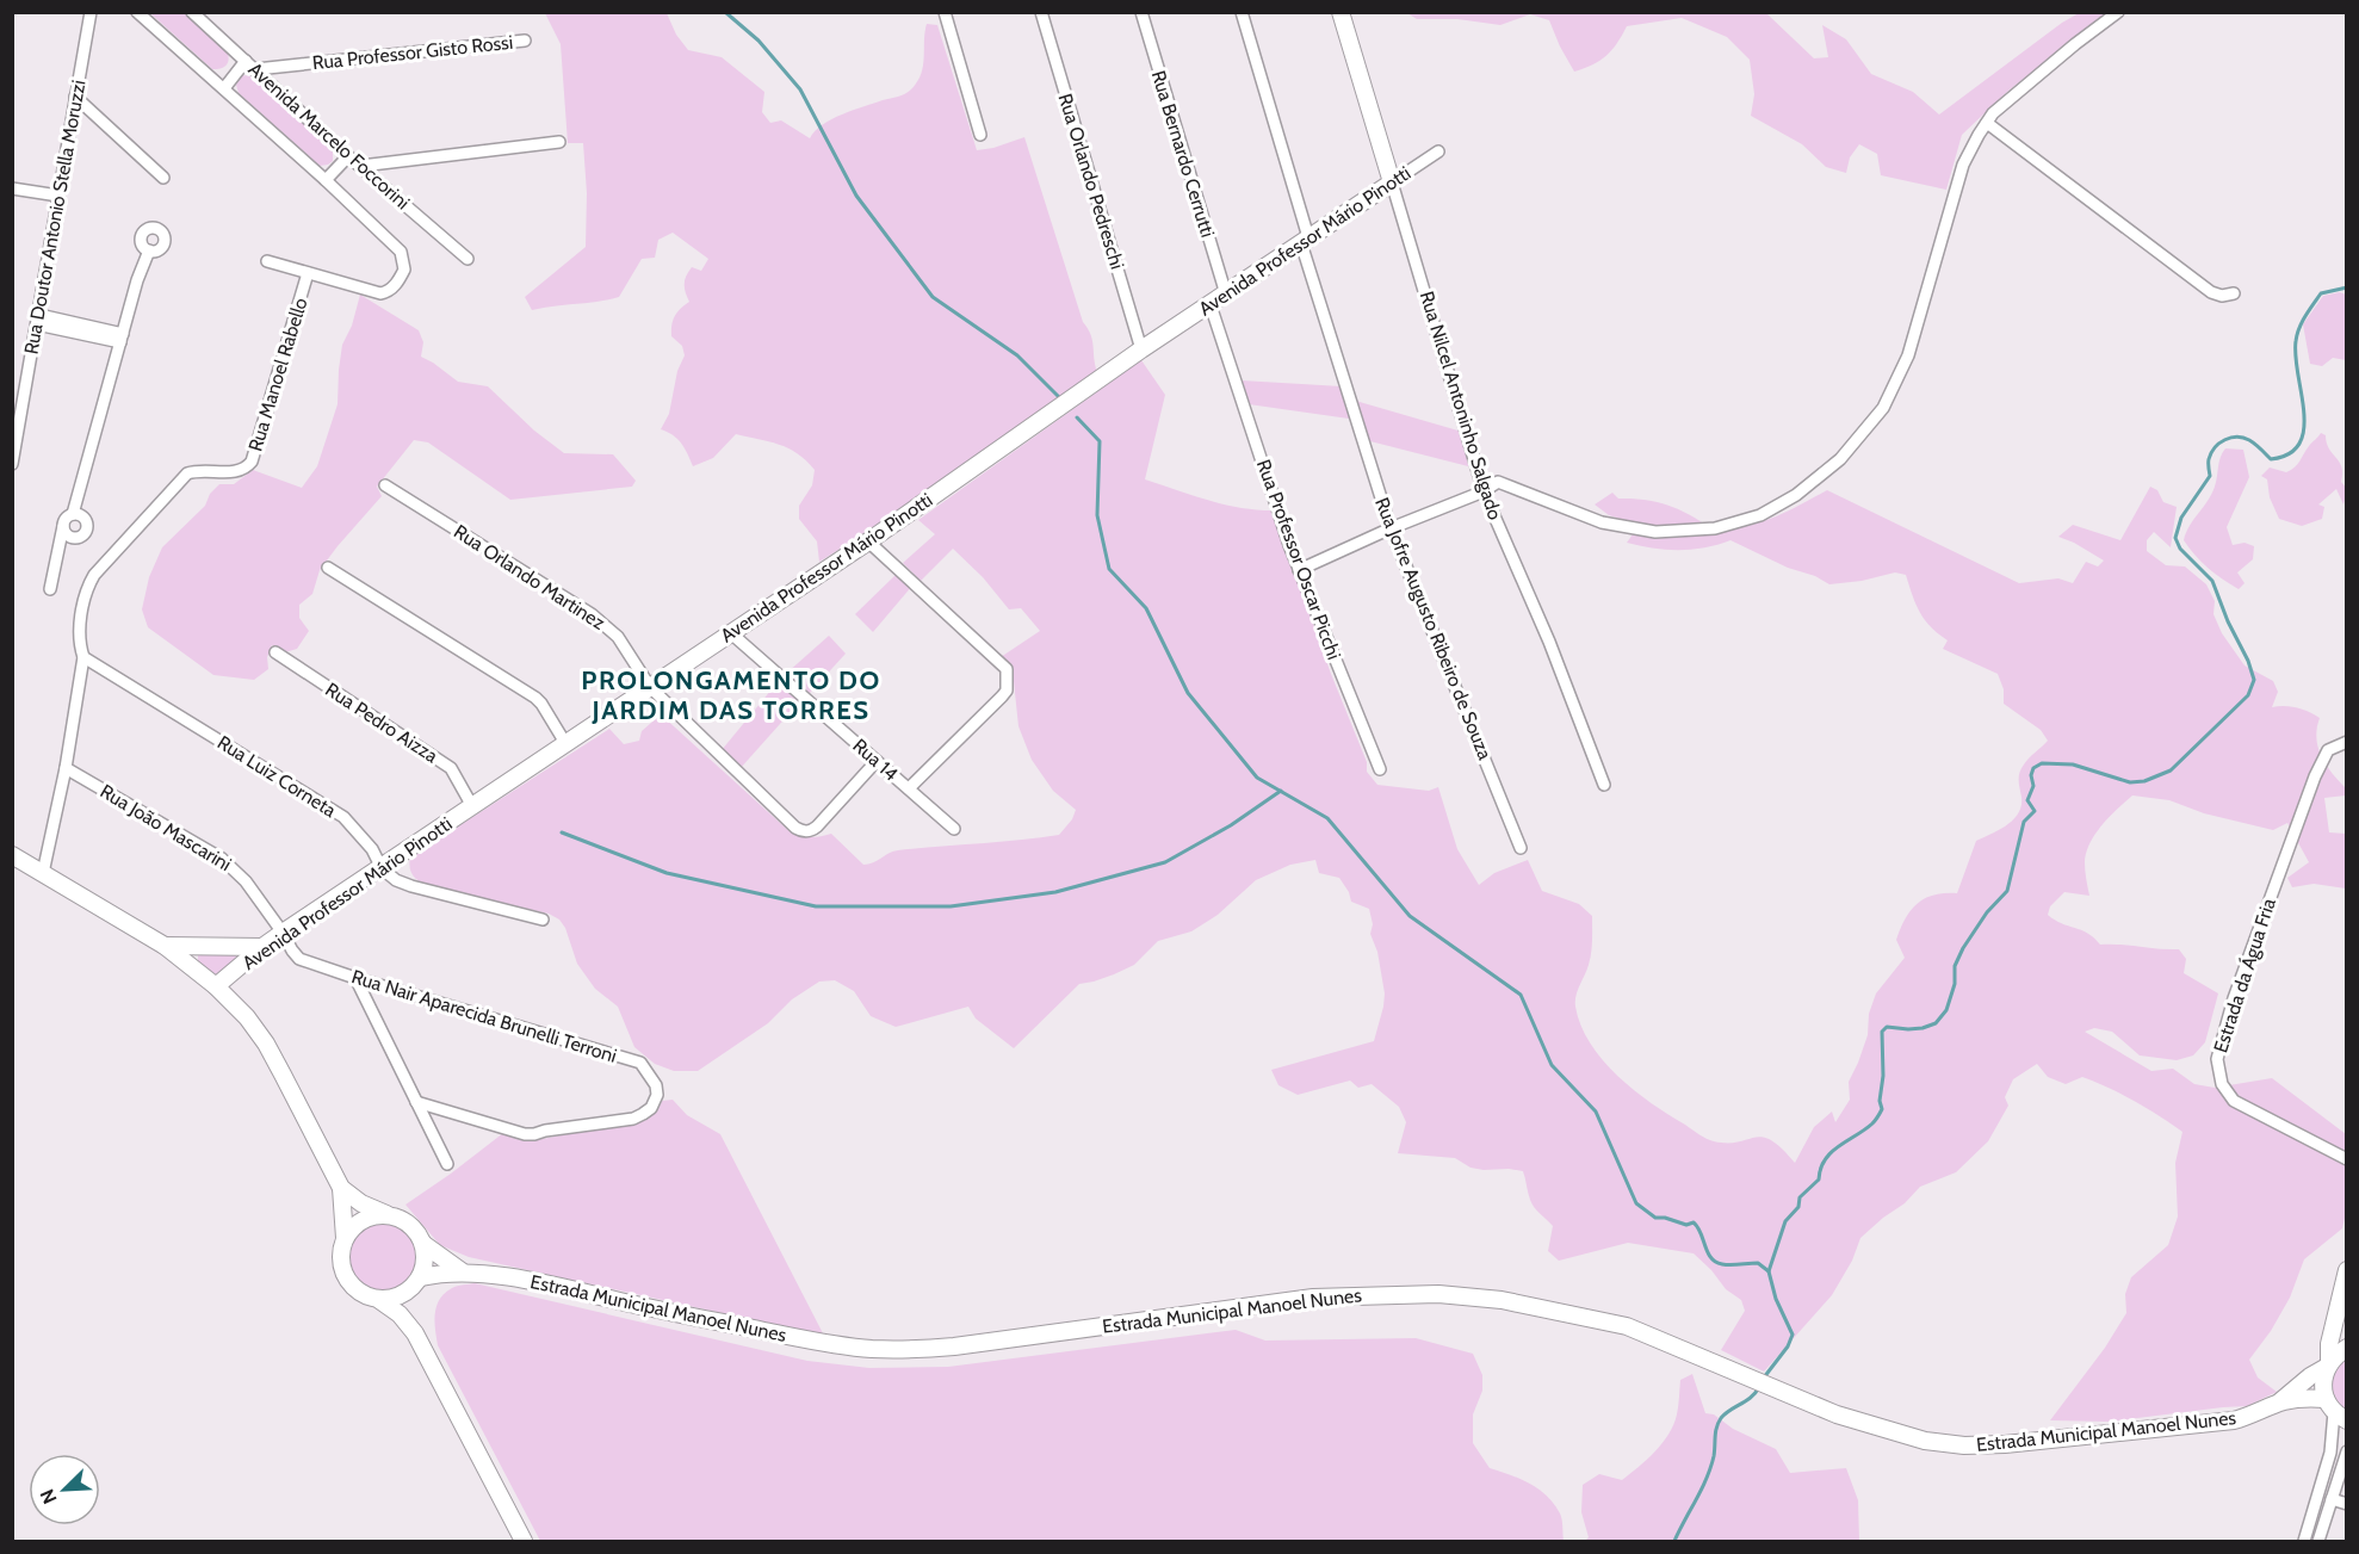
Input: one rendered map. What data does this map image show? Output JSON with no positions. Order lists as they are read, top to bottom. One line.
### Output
{"streets":{"main road":["Avenida Professor Mário Pinotti","Estrada Municipal Manoel Nunes"],"street":["Rua Professor Gisto Rossi","Avenida Marcelo Foccorini","Rua Bernardo Cerrutti","Rua Orlando Pedreschi","Rua Doutor Antonio Stella Moruzzi","Rua Manoel Rabello","Rua Nilcel Antoninho Salgado","Rua Professor Oscar Picchi","Rua Orlando Martinez","Rua Jofre Augusto Ribeiro de Souza","Rua Pedro Aizza","Rua 14","Rua Luiz Corneta","Rua João Mascarini","Estrada da Água Fria","Rua Nair Aparecida Brunelli Terroni"]},"crossings":[["Rua Professor Gisto Rossi","Avenida Marcelo Foccorini"],["Avenida Marcelo Foccorini","Rua Manoel Rabello"],["Rua Bernardo Cerrutti","Avenida Professor Mário Pinotti"],["Rua Orlando Pedreschi","Avenida Professor Mário Pinotti"],["Avenida Professor Mário Pinotti","Rua Nilcel Antoninho Salgado"],["Avenida Professor Mário Pinotti","Rua Professor Oscar Picchi"],["Avenida Professor Mário Pinotti","Rua Orlando Martinez"],["Avenida Professor Mário Pinotti","Rua Jofre Augusto Ribeiro de Souza"],["Avenida Professor Mário Pinotti","Rua Pedro Aizza"],["Avenida Professor Mário Pinotti","Rua 14"],["Avenida Professor Mário Pinotti","Rua Luiz Corneta"],["Avenida Professor Mário Pinotti","Rua João Mascarini"],["Avenida Professor Mário Pinotti","Rua Nair Aparecida Brunelli Terroni"],["Rua Manoel Rabello","Rua Luiz Corneta"],["Rua Orlando Martinez","Rua 14"],["Rua João Mascarini","Rua Nair Aparecida Brunelli Terroni"]],"districts":["PROLONGAMENTO DO JARDIM DAS TORRES"],"north":"bottom left"}
